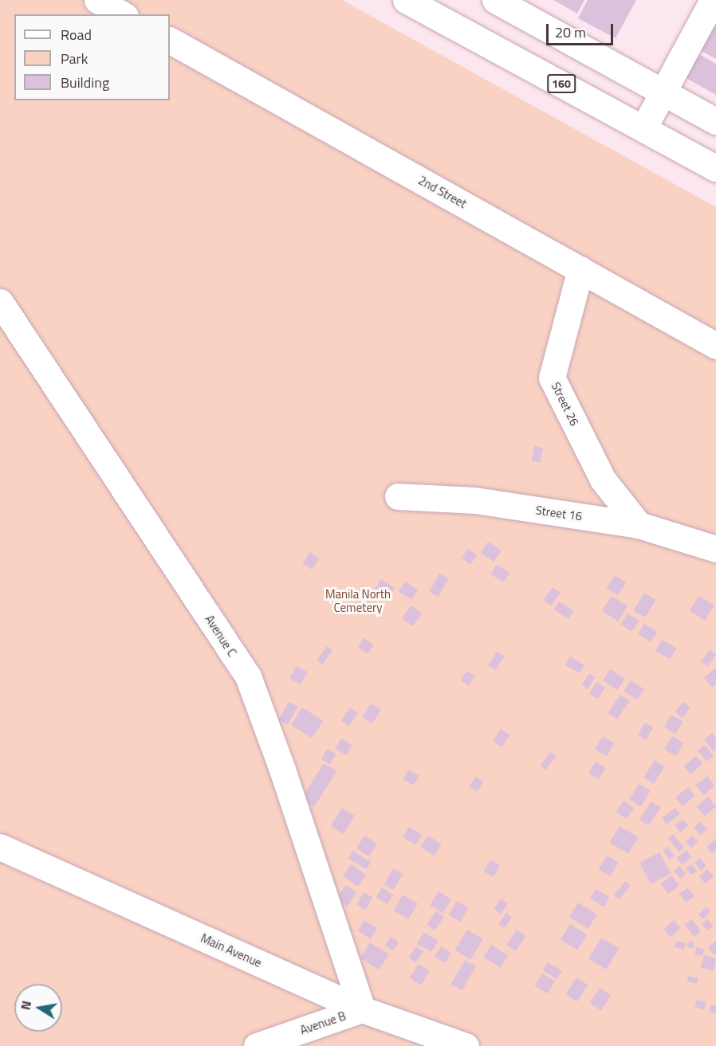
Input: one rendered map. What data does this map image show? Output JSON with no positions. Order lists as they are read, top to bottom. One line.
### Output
{"streets":{"main road":["160","2nd Street","Street 26","Street 16","Avenue C","Main Avenue","Avenue B"]},"crossings":[["2nd Street","Street 26"],["Street 26","Street 16"],["Avenue C","Main Avenue"],["Avenue C","Avenue B"],["Main Avenue","Avenue B"]],"parks":["Manila North Cemetery"],"legend":["Road","Park","Building"],"scale_bar":"20 m","north":"left"}
